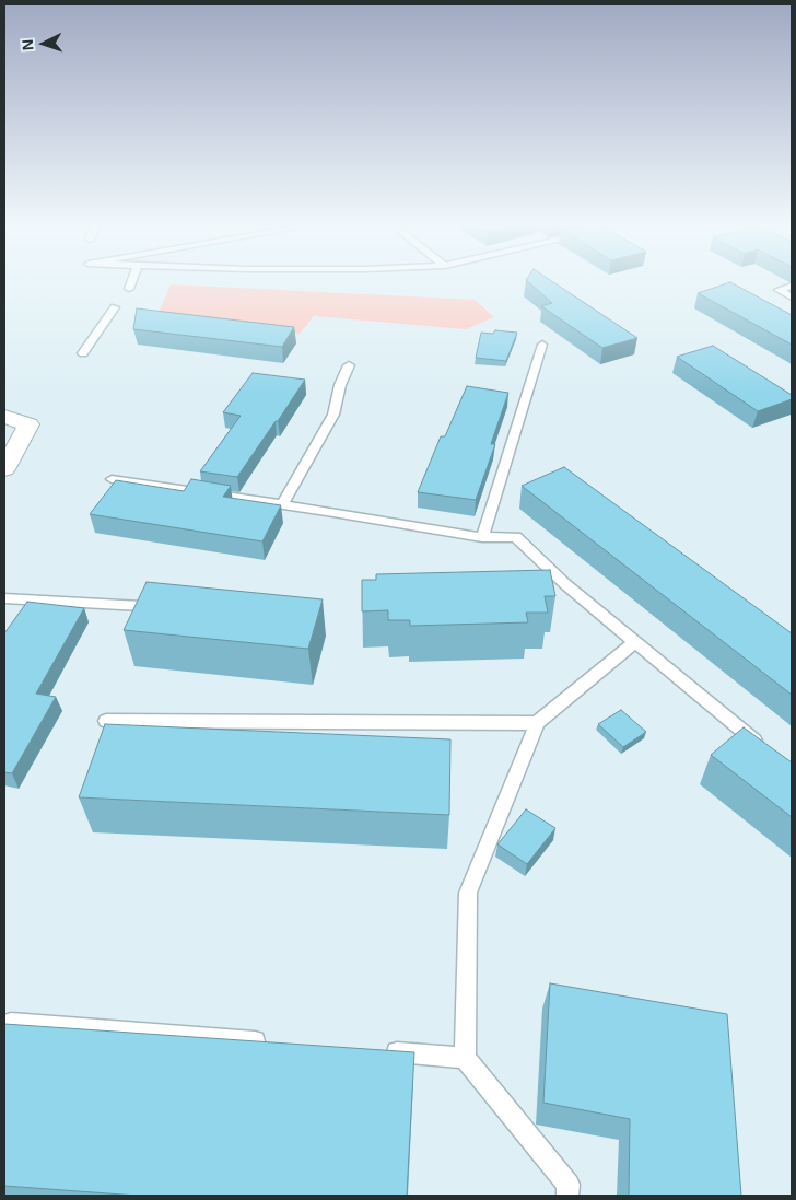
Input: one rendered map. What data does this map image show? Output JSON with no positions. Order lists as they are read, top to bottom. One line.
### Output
{"north":"left"}
